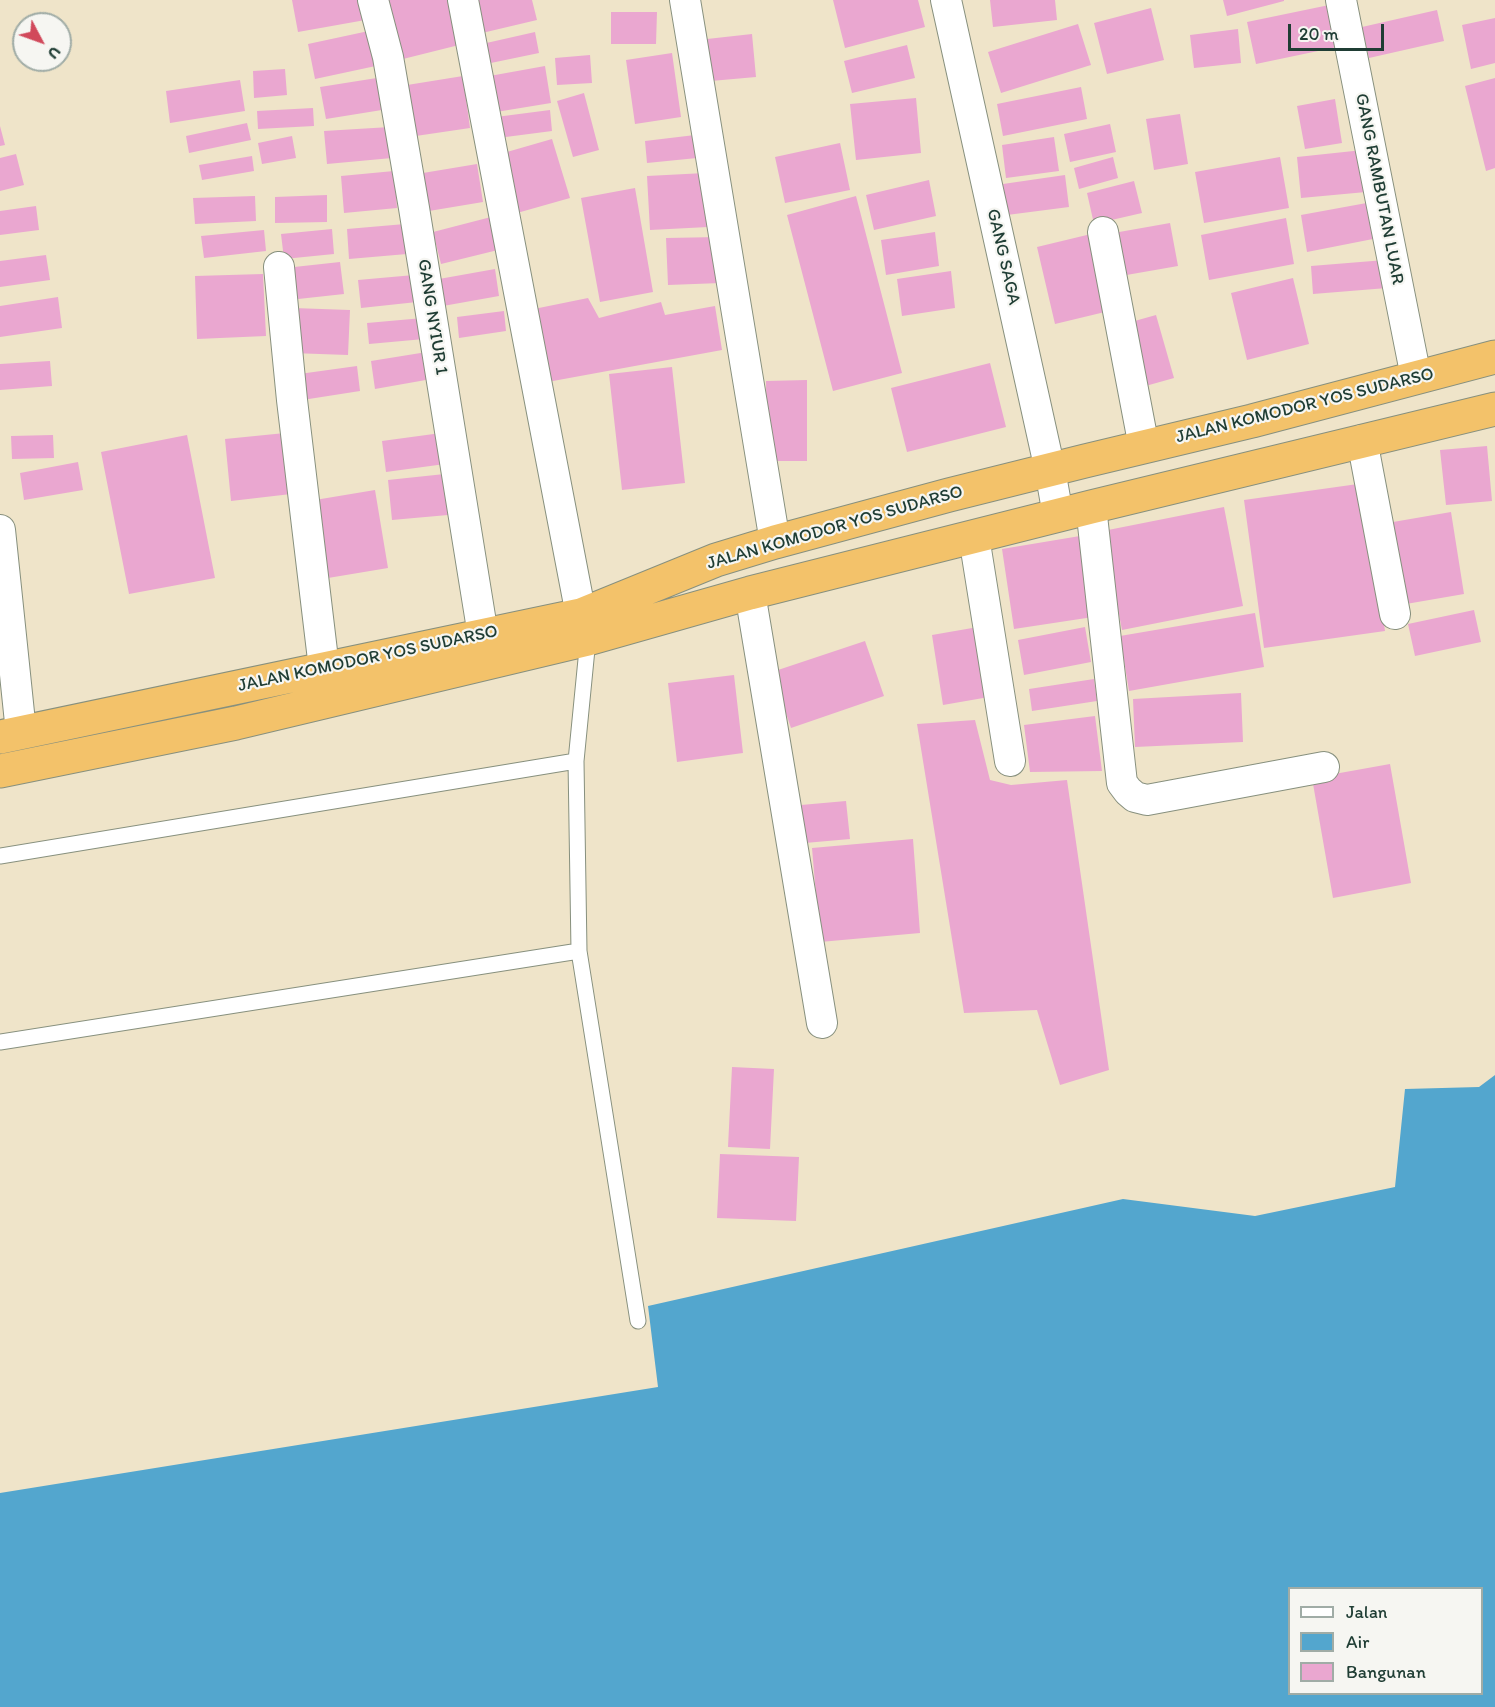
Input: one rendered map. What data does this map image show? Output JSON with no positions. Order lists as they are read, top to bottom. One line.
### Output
{"streets":{"highway":["JALAN KOMODOR YOS SUDARSO"],"street":["GANG RAMBUTAN LUAR","GANG SAGA","GANG NYIUR 1"]},"crossings":[["GANG RAMBUTAN LUAR","JALAN KOMODOR YOS SUDARSO"],["GANG SAGA","JALAN KOMODOR YOS SUDARSO"],["GANG NYIUR 1","JALAN KOMODOR YOS SUDARSO"]],"legend":["Jalan","Air","Bangunan"],"scale_bar":"20 m","north":"bottom right"}
